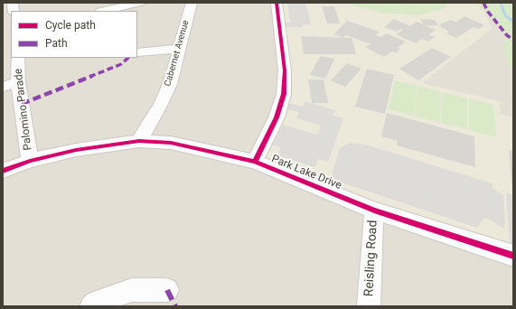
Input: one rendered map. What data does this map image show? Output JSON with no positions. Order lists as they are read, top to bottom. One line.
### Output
{"streets":{"street":["Cabernet Avenue","Palomino Parade","Park Lake Drive","Reisling Road"]},"crossings":[["Cabernet Avenue","Park Lake Drive"],["Palomino Parade","Park Lake Drive"],["Park Lake Drive","Reisling Road"]],"legend":["Cycle path","Path"]}
